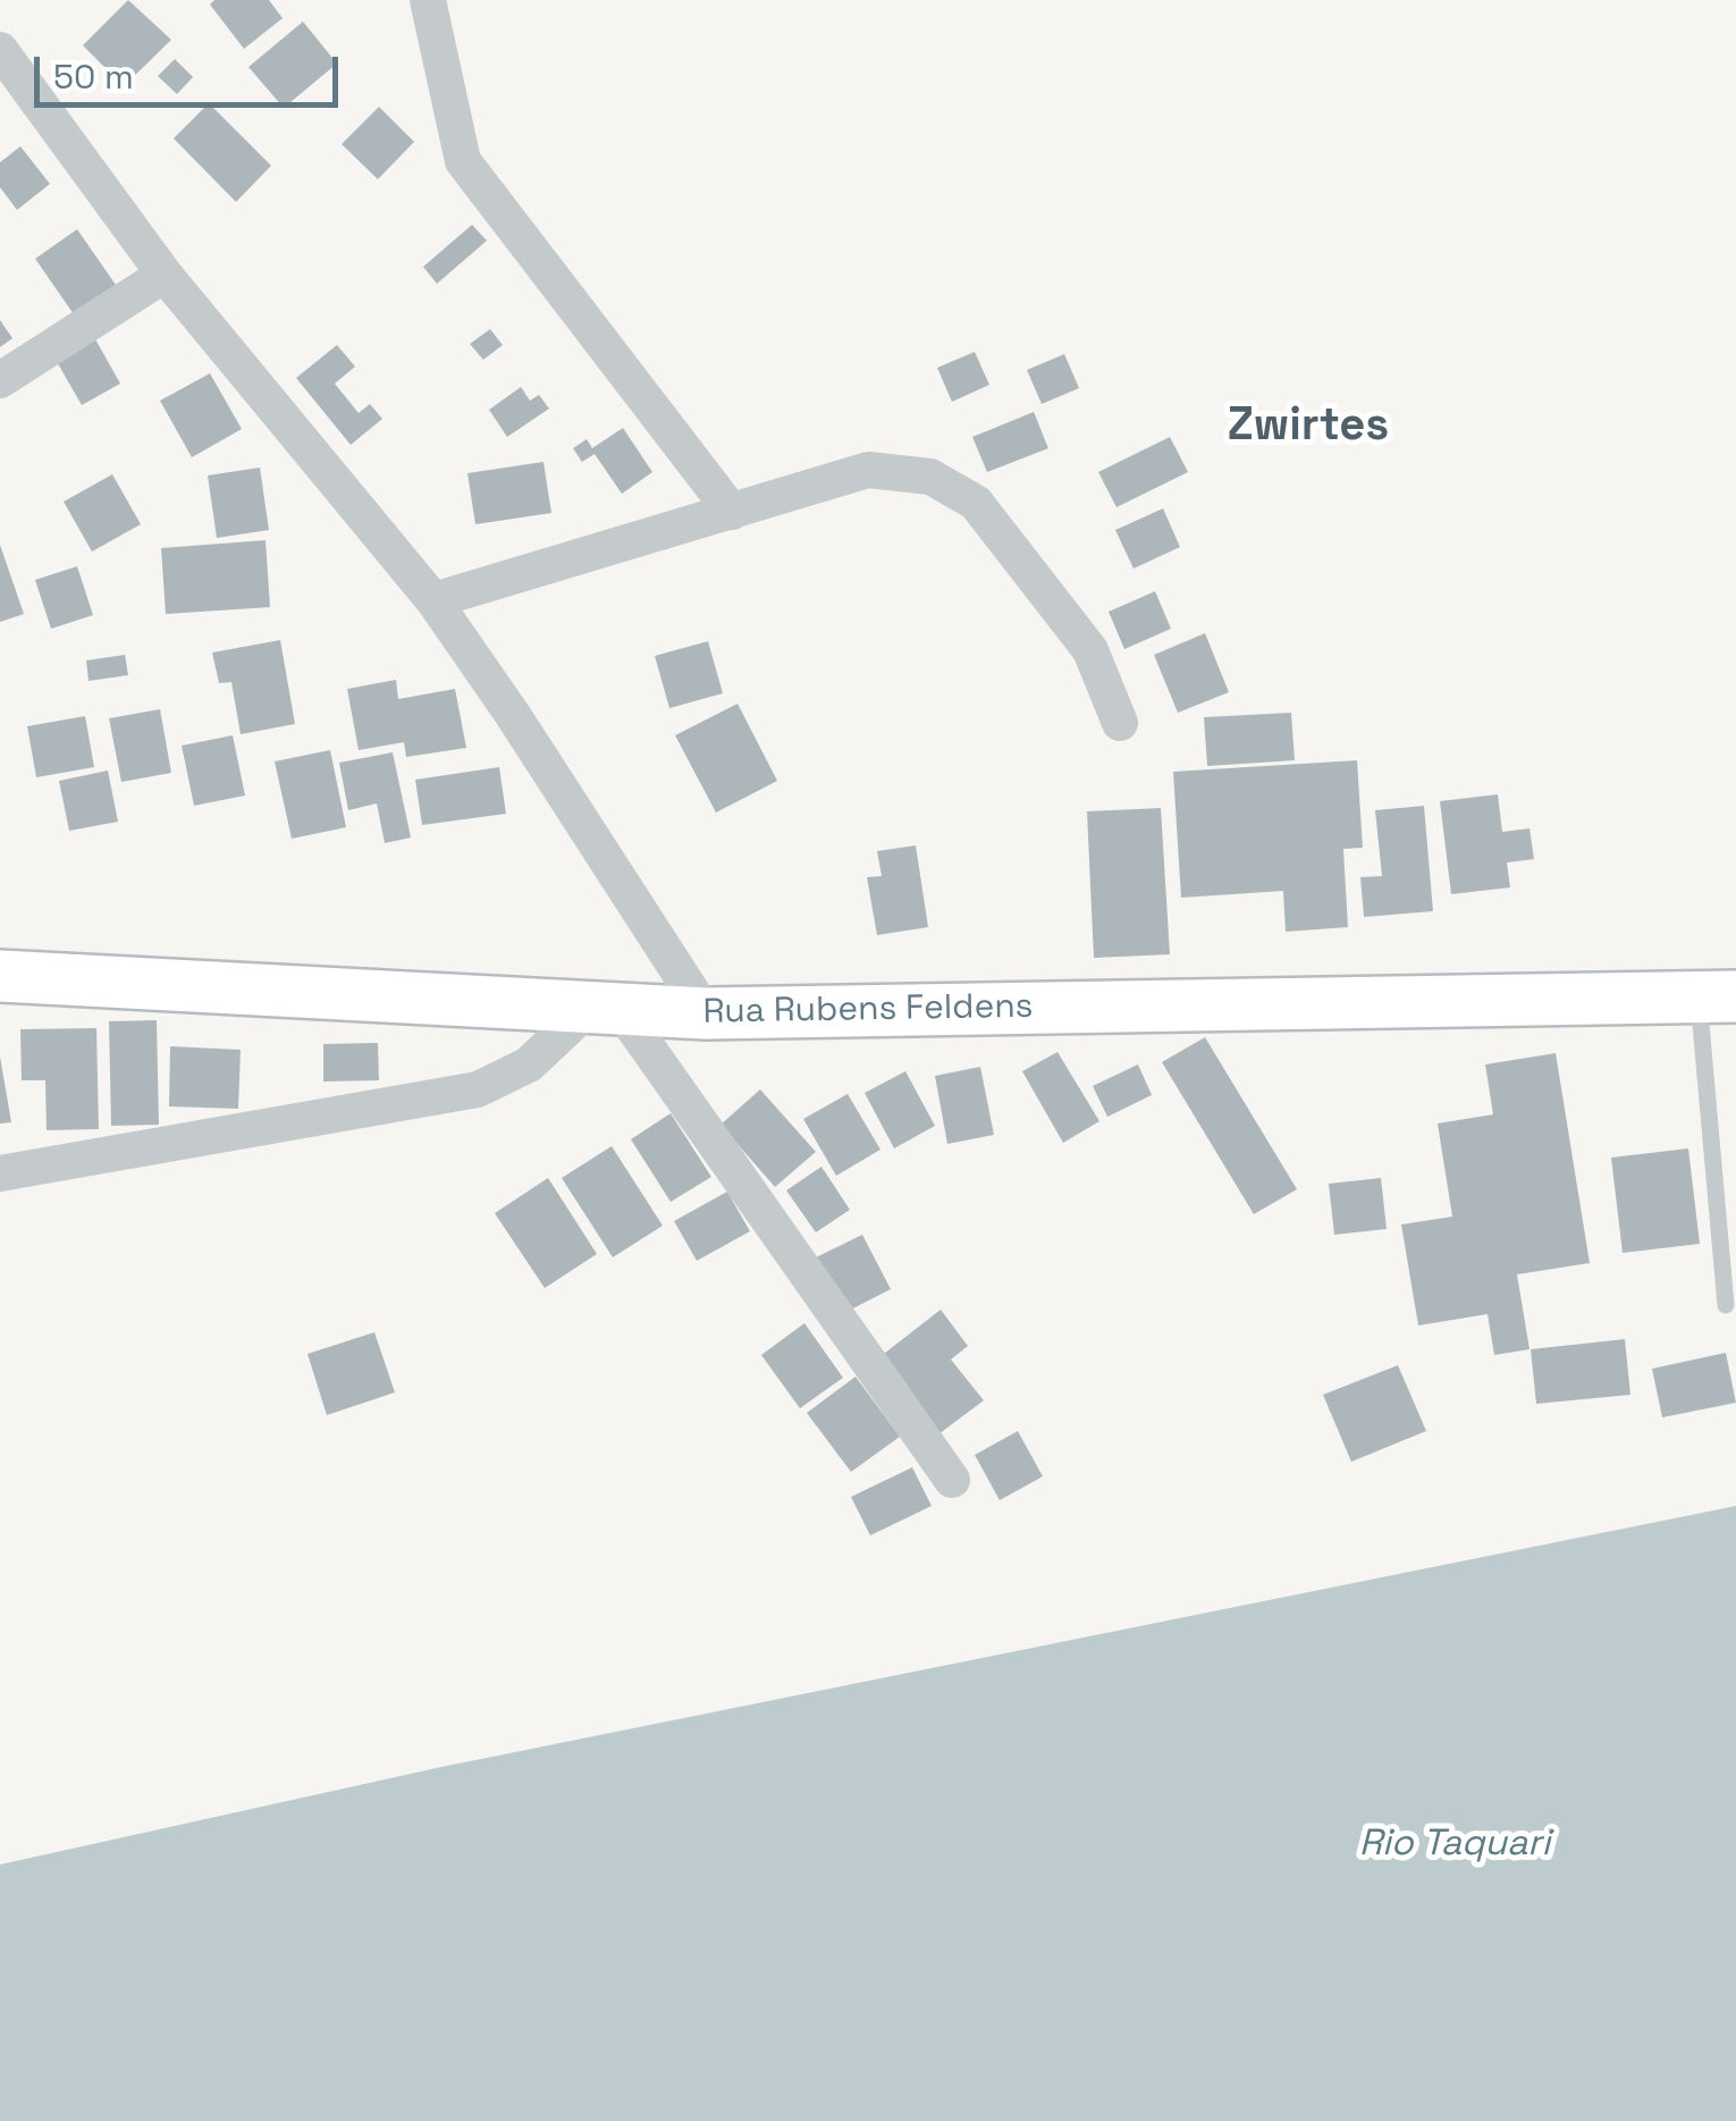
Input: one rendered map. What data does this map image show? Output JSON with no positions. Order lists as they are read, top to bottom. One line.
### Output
{"streets":{"main road":["Rua Rubens Feldens"]},"districts":["Zwirtes"],"water":["Rio Taquari"],"scale_bar":"50 m"}
